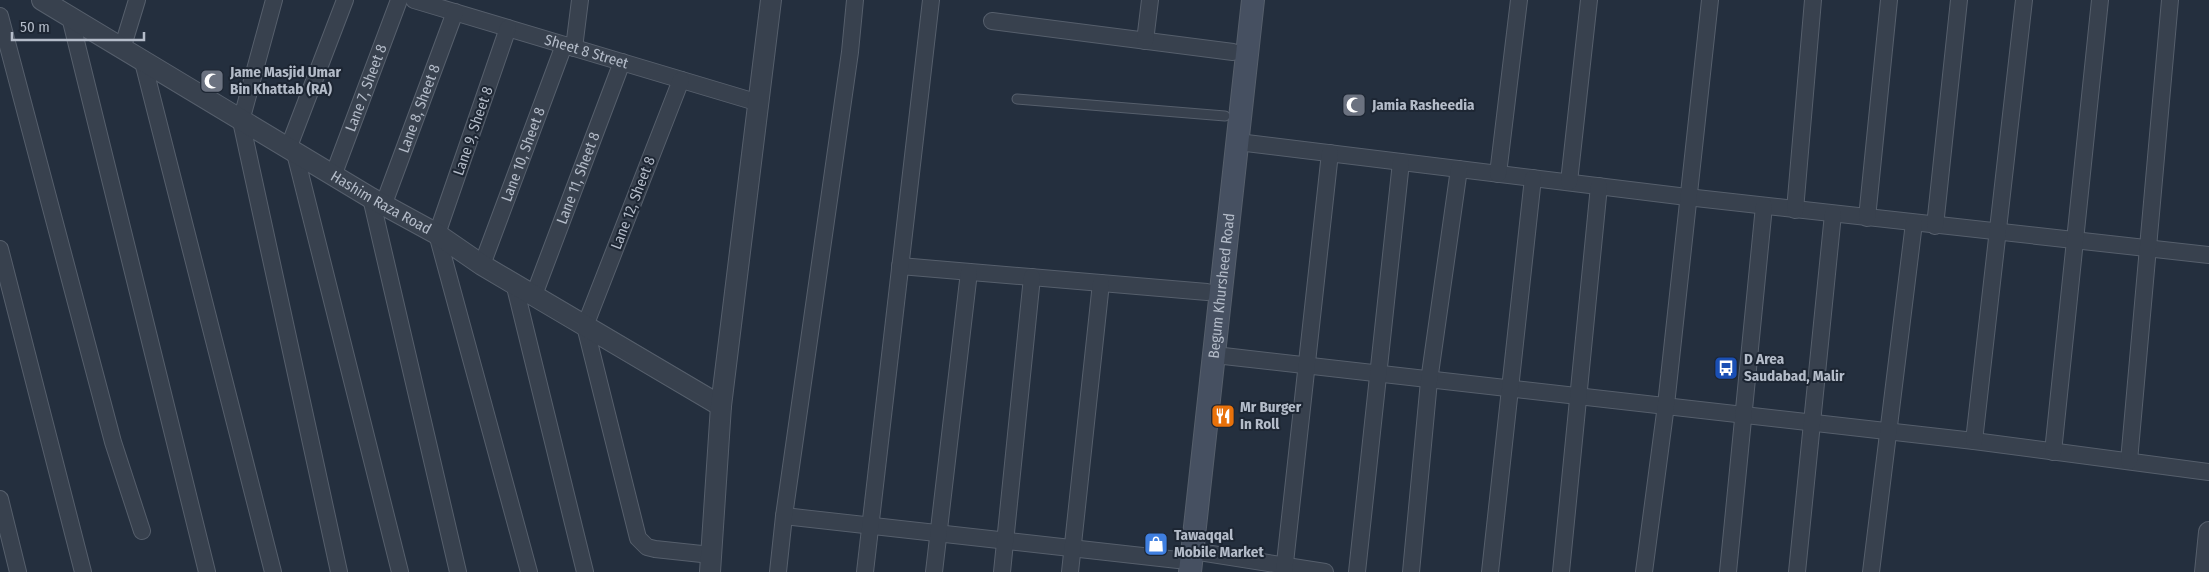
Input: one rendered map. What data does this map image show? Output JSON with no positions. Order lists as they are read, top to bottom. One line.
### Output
{"streets":{"main road":["Begum Khursheed Road"],"street":["Sheet 8 Street","Lane 7, Sheet 8","Lane 8, Sheet 8","Lane 9, Sheet 8","Lane 10, Sheet 8","Lane 11, Sheet 8","Hashim Raza Road","Lane 12, Sheet 8"]},"crossings":[["Sheet 8 Street","Lane 8, Sheet 8"],["Sheet 8 Street","Lane 9, Sheet 8"],["Sheet 8 Street","Lane 10, Sheet 8"],["Sheet 8 Street","Lane 11, Sheet 8"],["Sheet 8 Street","Lane 12, Sheet 8"],["Lane 7, Sheet 8","Hashim Raza Road"],["Lane 8, Sheet 8","Hashim Raza Road"],["Lane 9, Sheet 8","Hashim Raza Road"],["Lane 10, Sheet 8","Hashim Raza Road"],["Lane 11, Sheet 8","Hashim Raza Road"],["Hashim Raza Road","Lane 12, Sheet 8"]],"places":{"mosque":["Jame Masjid Umar Bin Khattab (RA)","Jamia Rasheedia"],"bus stop":["D Area Saudabad, Malir"],"restaurant":["Mr Burger In Roll"],"shop":["Tawaqqal Mobile Market"]},"scale_bar":"50 m"}
